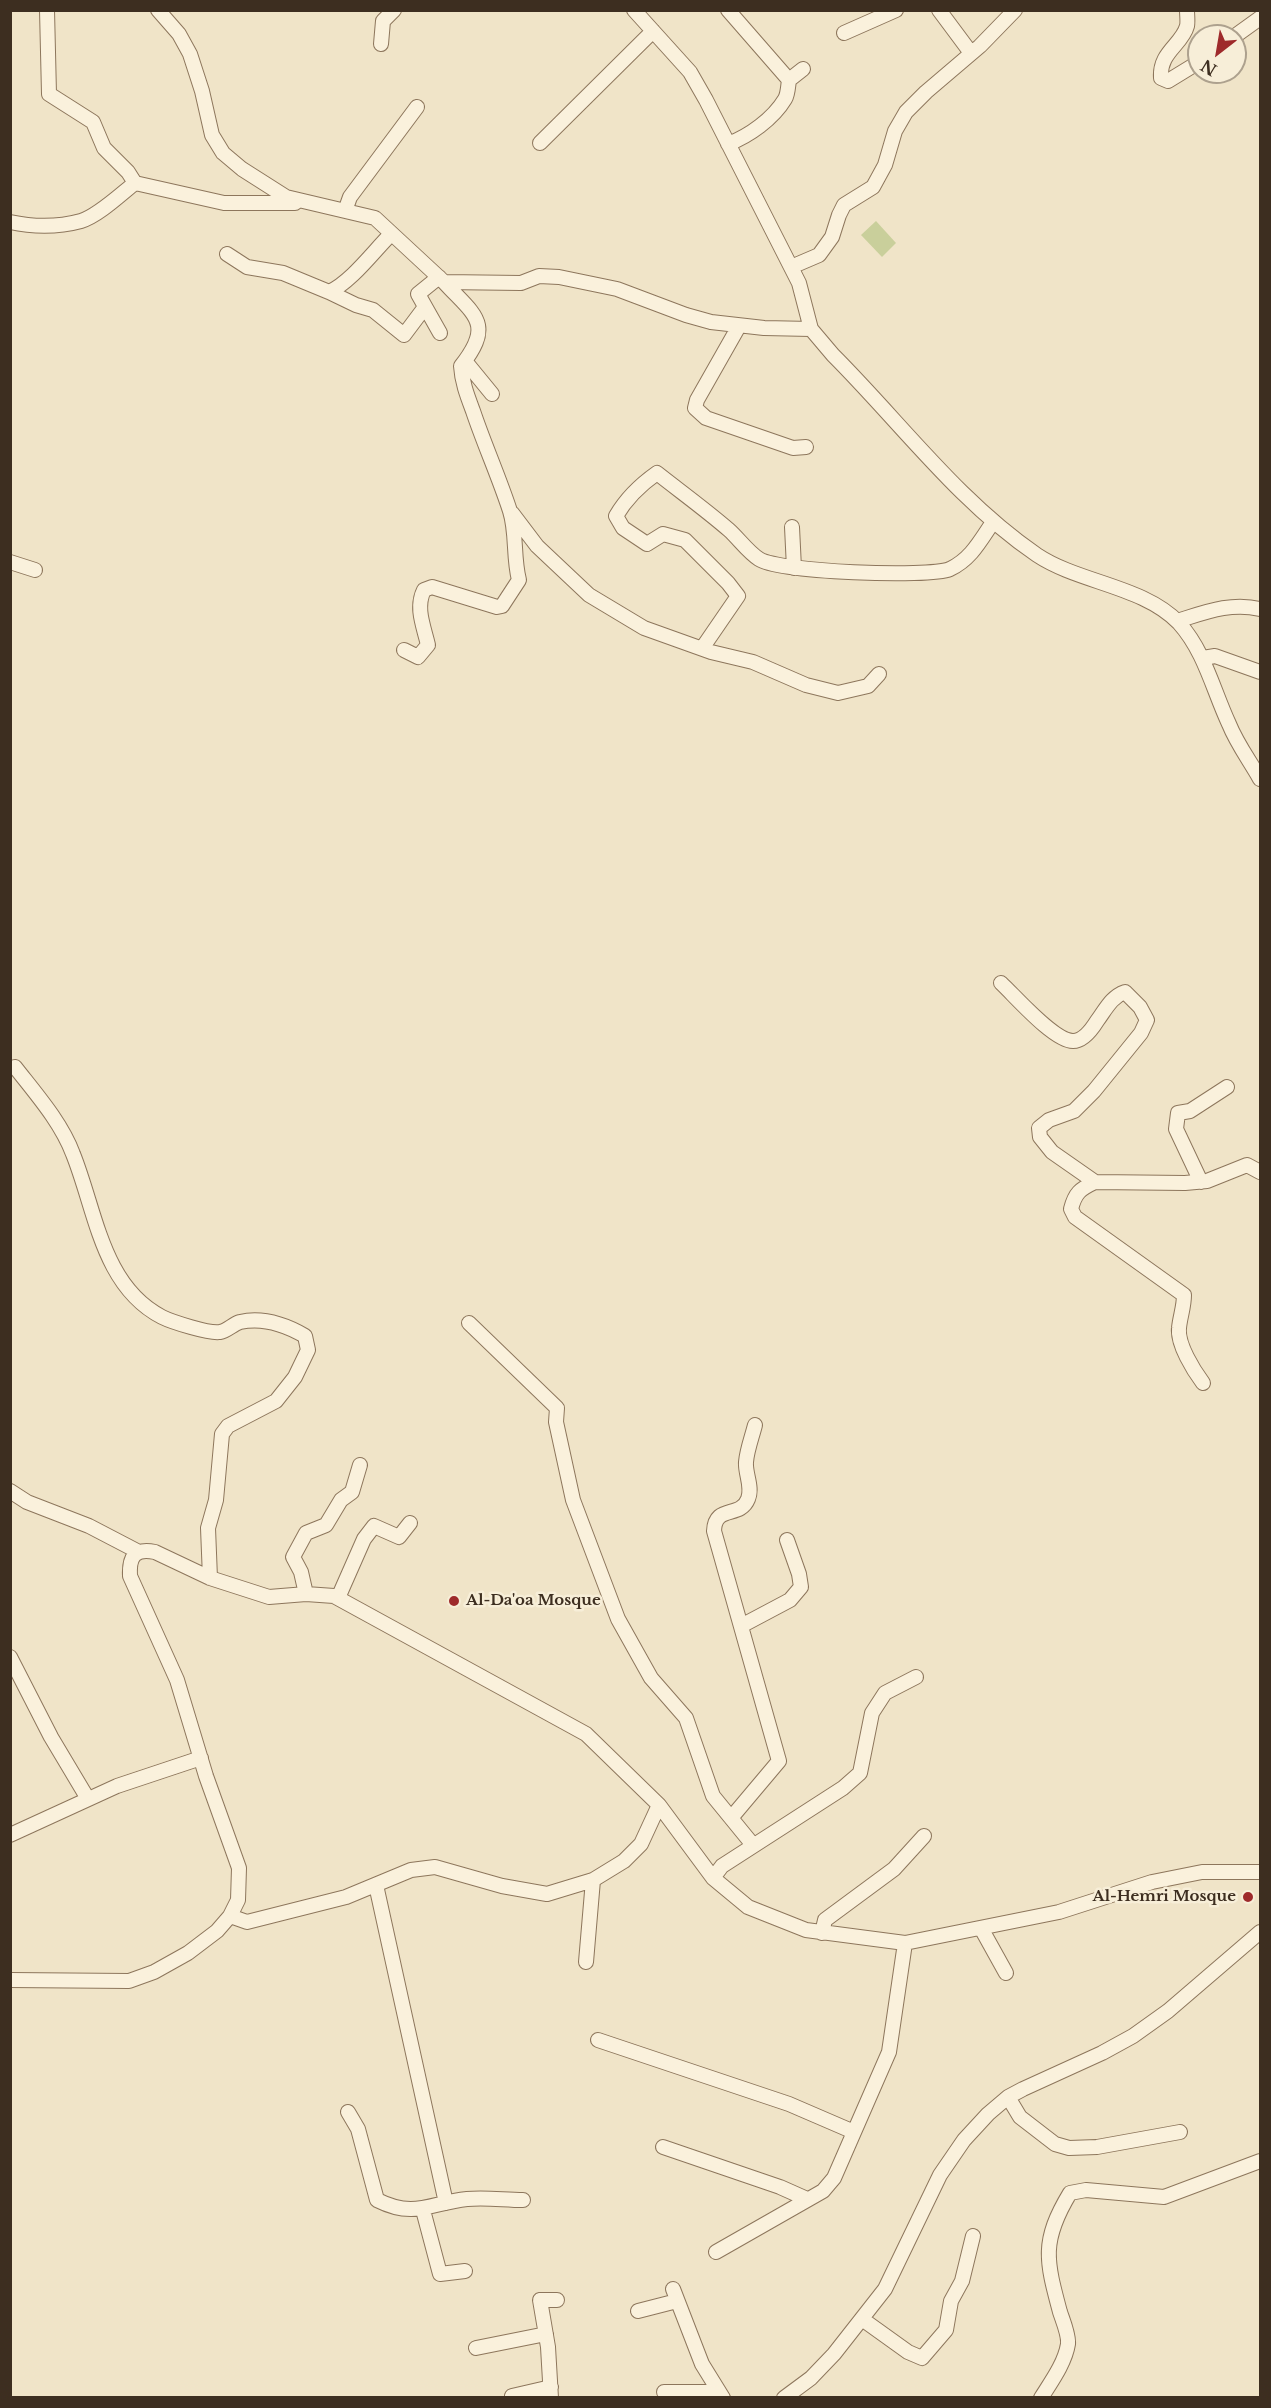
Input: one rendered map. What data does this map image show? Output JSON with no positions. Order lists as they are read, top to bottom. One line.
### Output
{"places":["Al-Da'oa Mosque","Al-Hemri Mosque"],"north":"bottom left"}
